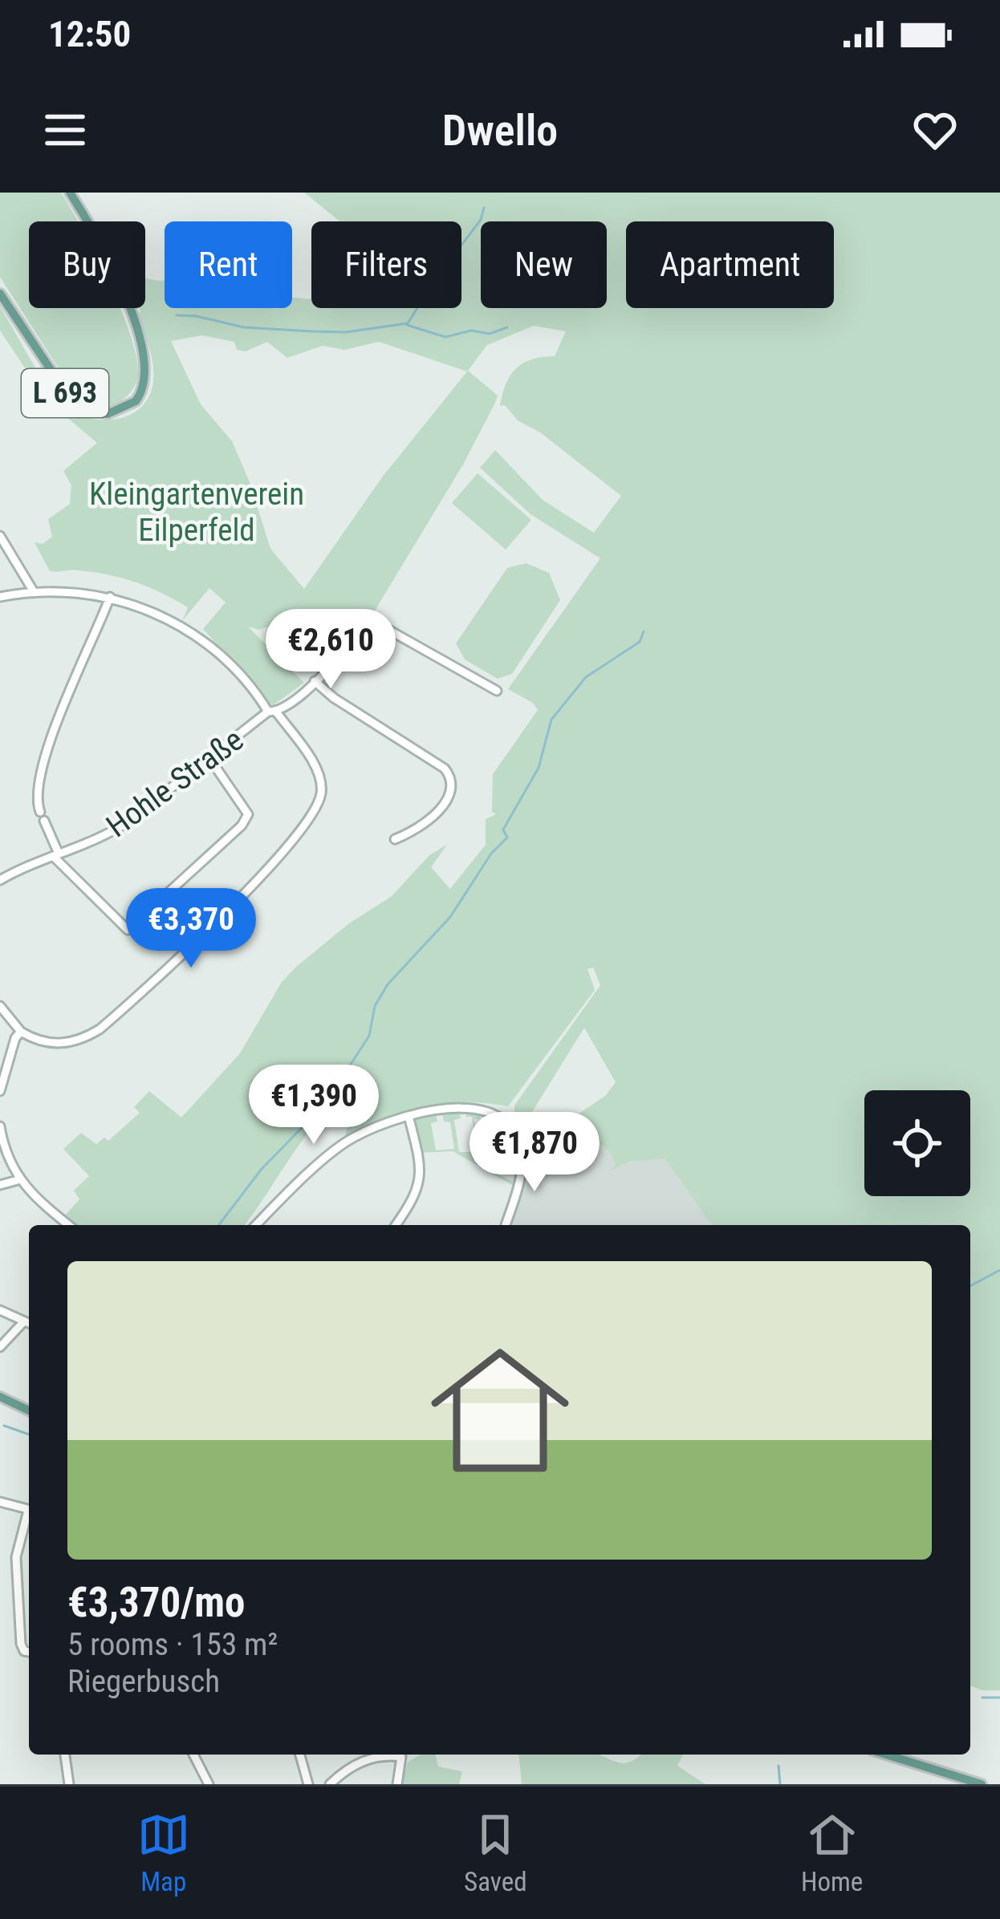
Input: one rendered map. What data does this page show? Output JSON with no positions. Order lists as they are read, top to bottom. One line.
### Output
{"streets":{"main road":["L 693"],"street":["Hohle Straße"]},"parks":["Kleingartenverein Eilperfeld"],"page":{"status":"12:50","header":"Dwello","chip":["Buy","Rent","Filters","New","Apartment"],"price":["€2,610","€3,370","€1,390","€1,870"],"list":[{"name":"€3,370/mo","note":"5 rooms · 153 m² · Riegerbusch"}],"tabs":["Map","Saved","Home"]}}
